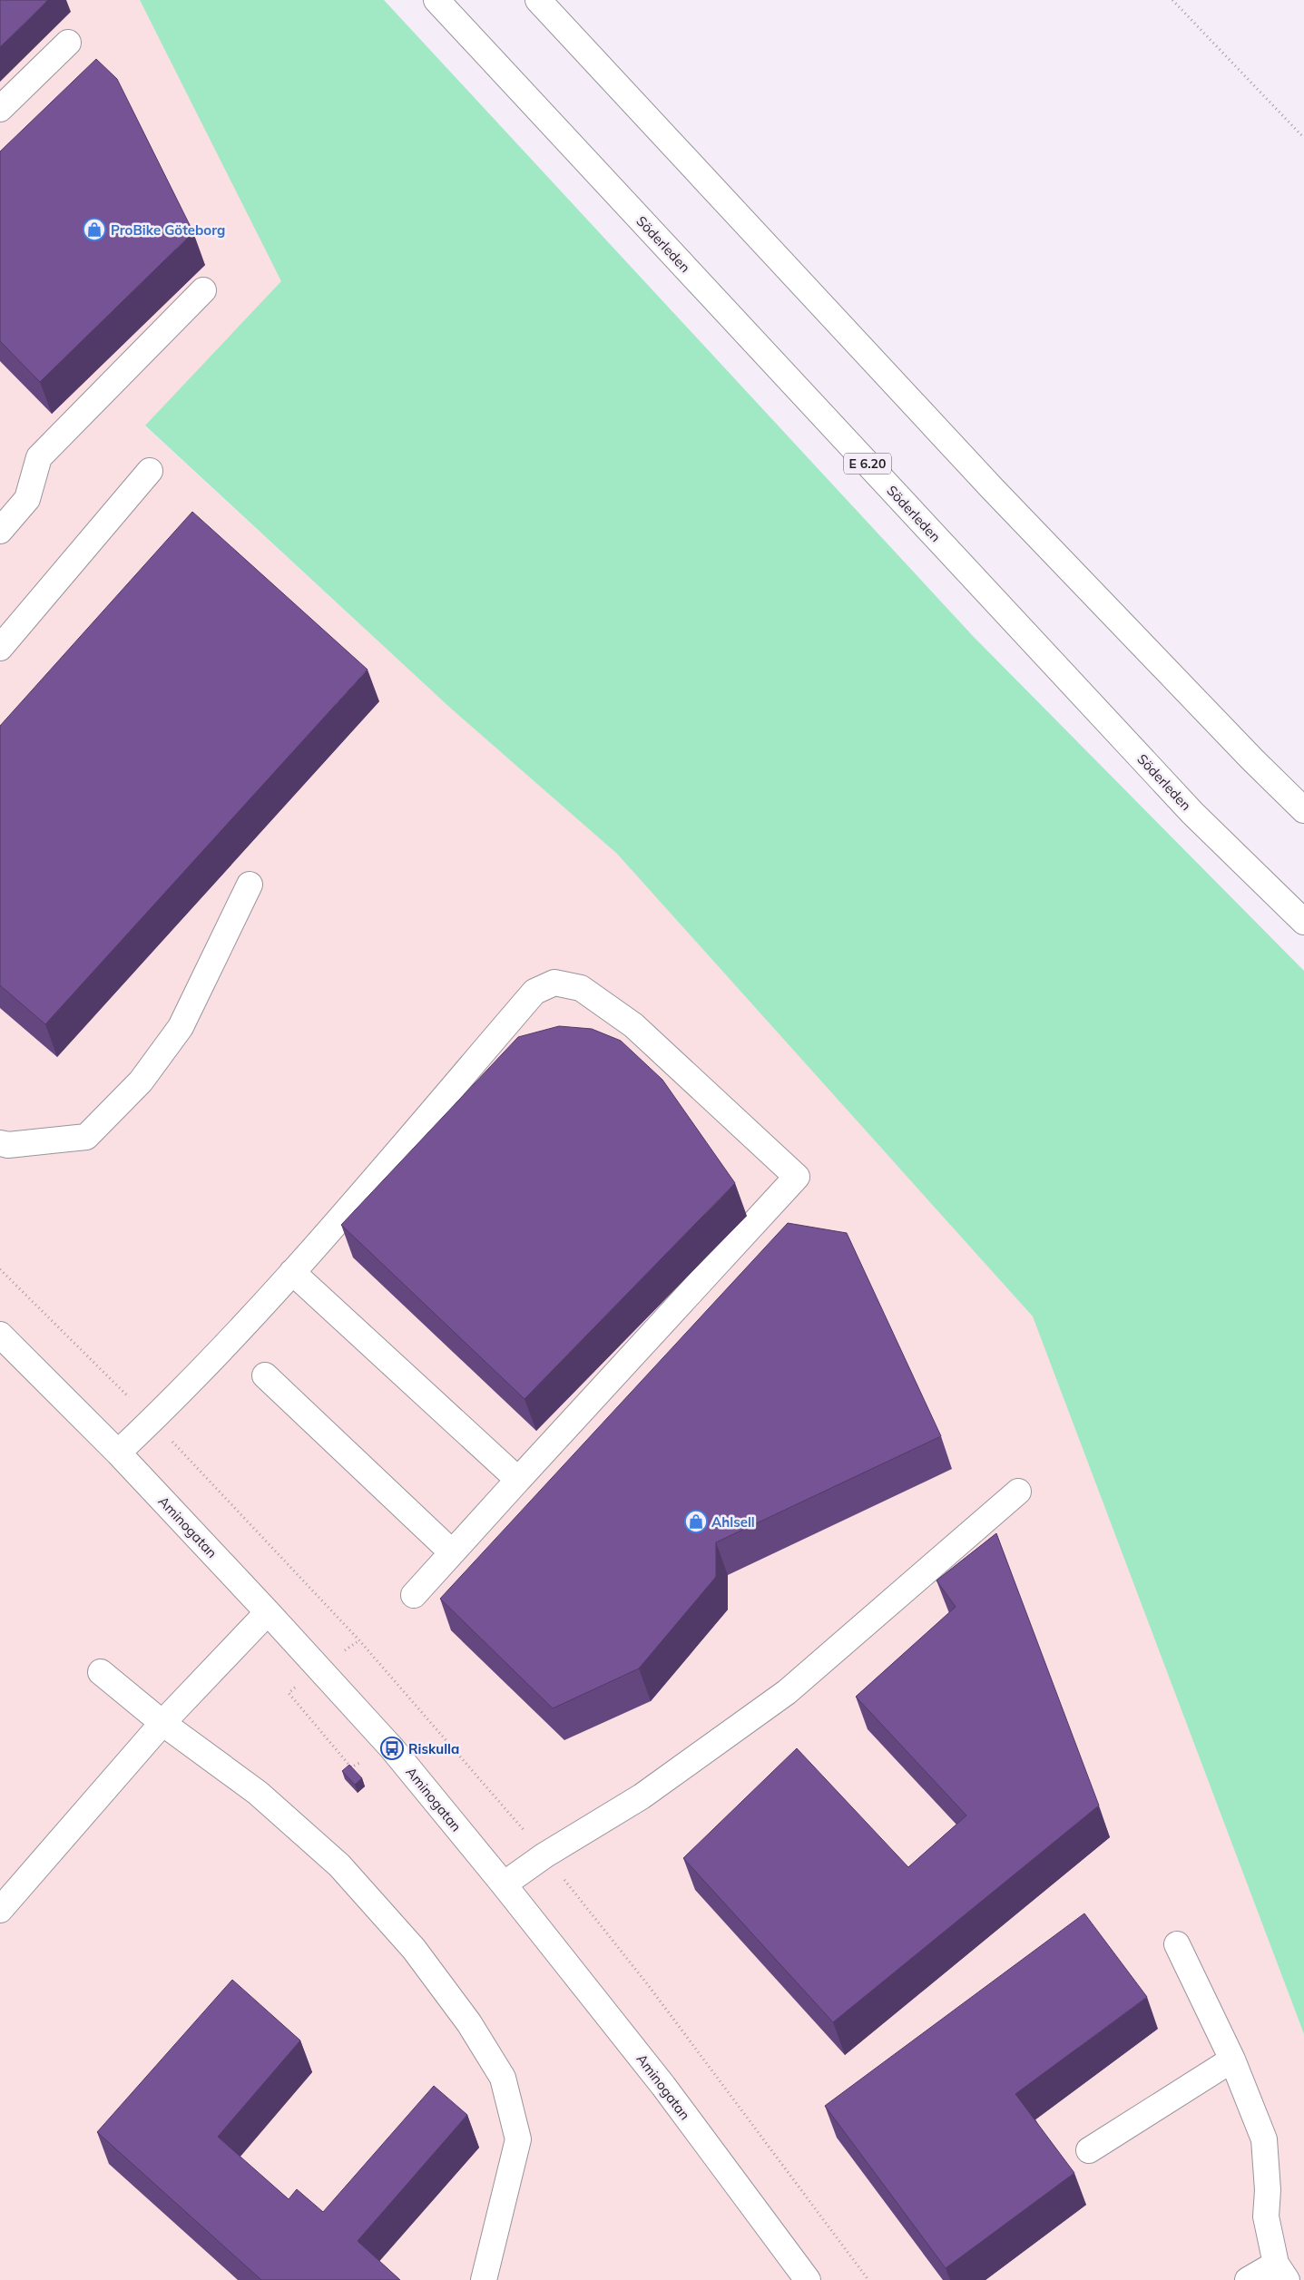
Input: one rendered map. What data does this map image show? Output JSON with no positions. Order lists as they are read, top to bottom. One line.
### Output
{"streets":{"main road":["Söderleden","E 6.20","Aminogatan"]},"places":{"shop":["ProBike Göteborg","Ahlsell"],"bus stop":["Riskulla"]}}
